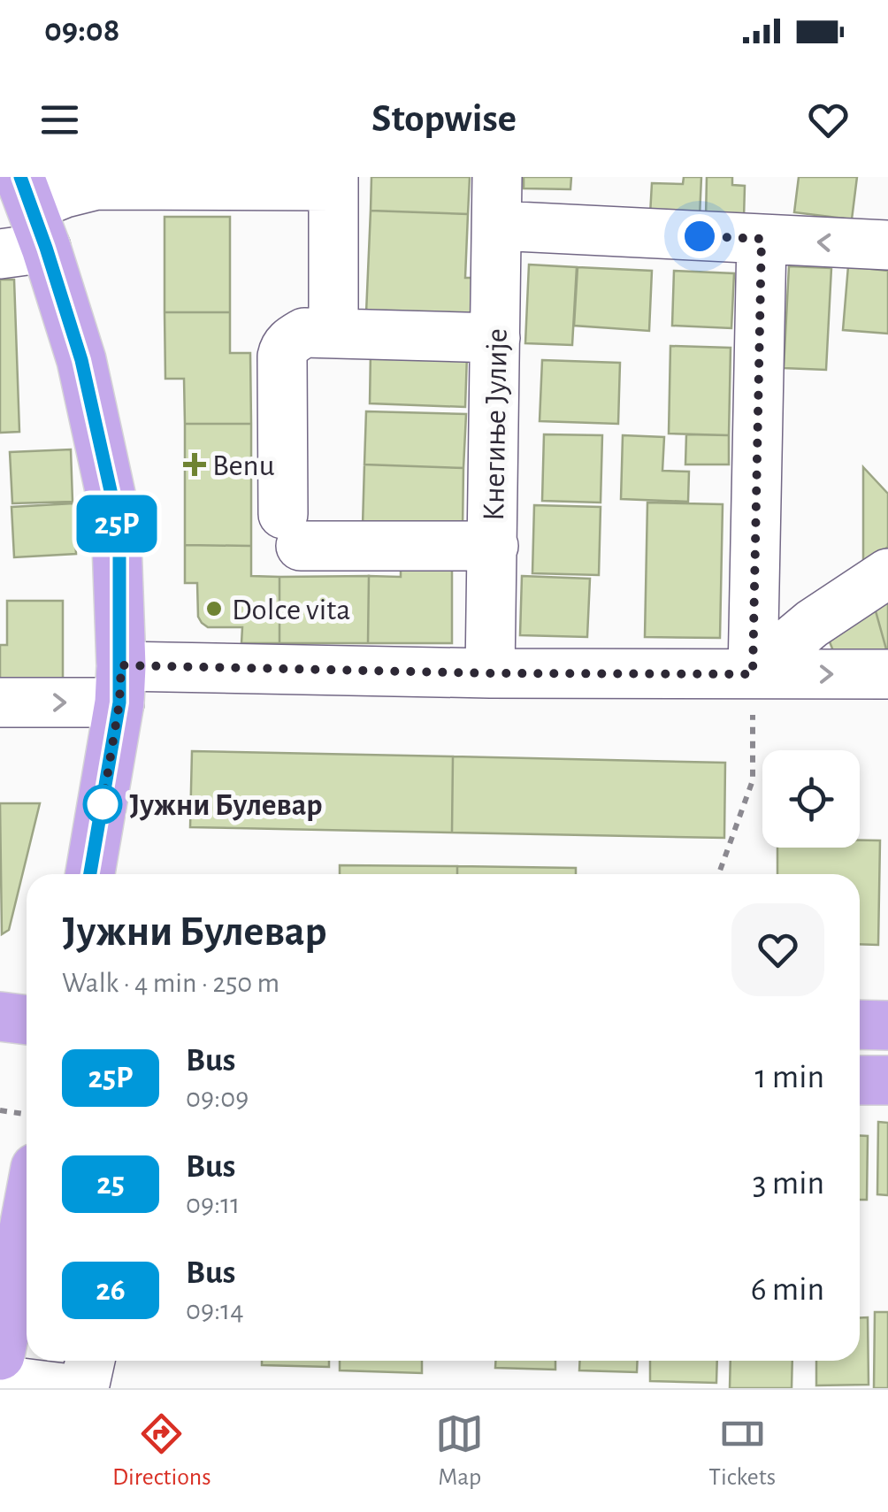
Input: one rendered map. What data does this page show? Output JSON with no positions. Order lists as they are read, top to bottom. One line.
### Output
{"streets":{"street":["Кнегиње Јулије"]},"places":{"health":["Benu"],"other":["Dolce vita","Јужни Булевар"]},"lines":["bus line 25P"],"page":{"status":"09:08","header":"Stopwise","on_map":"25P","heading":["Јужни Булевар","Walk · 4 min · 250 m"],"list":[{"mark":"25P","name":"Bus","note":"09:09","value":"1 min"},{"mark":"25","name":"Bus","note":"09:11","value":"3 min"},{"mark":"26","name":"Bus","note":"09:14","value":"6 min"}],"tabs":["Directions","Map","Tickets"]}}
